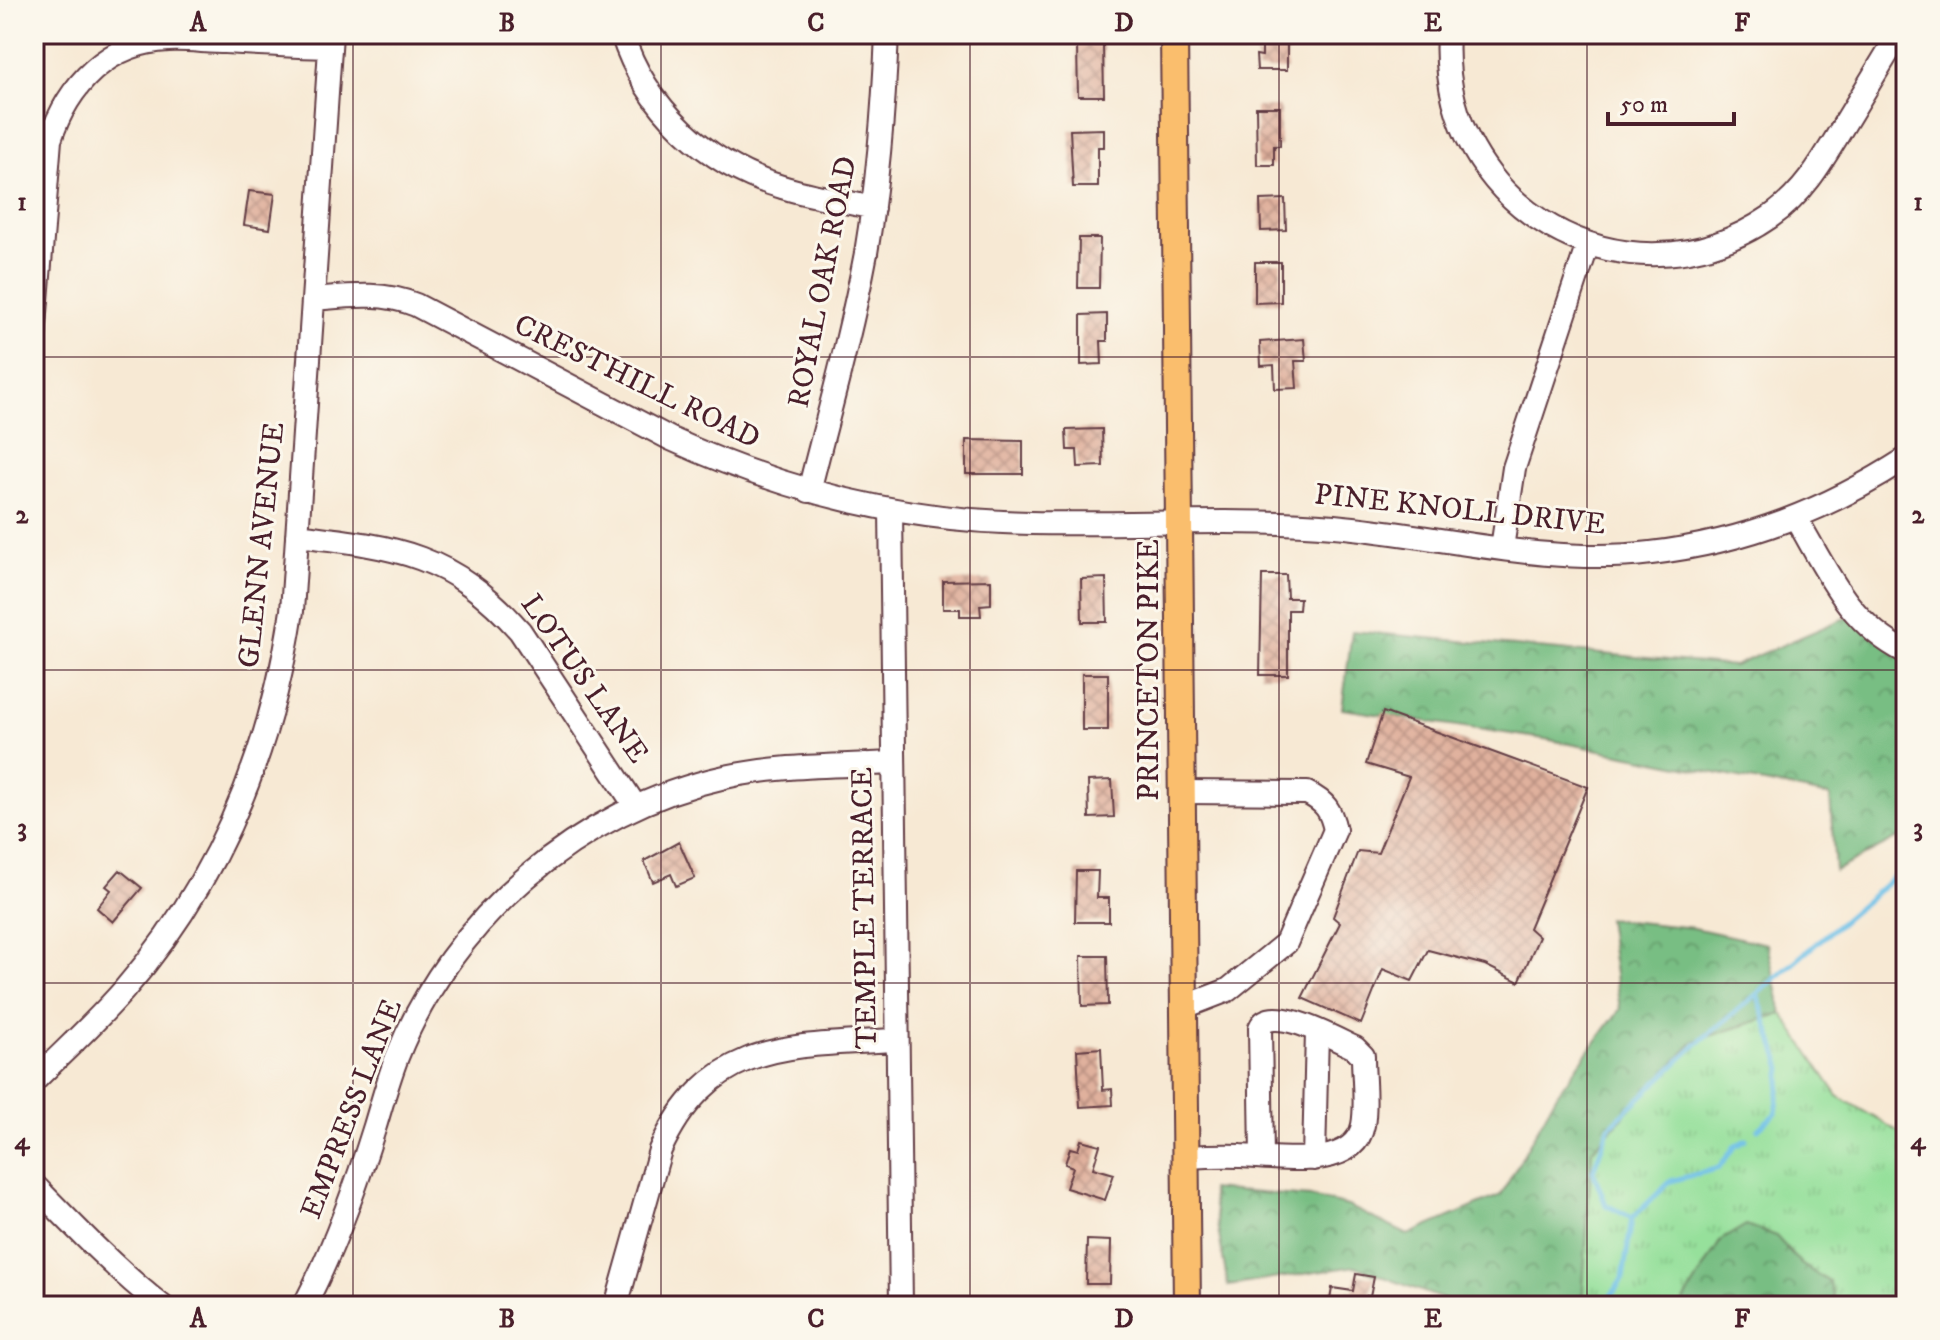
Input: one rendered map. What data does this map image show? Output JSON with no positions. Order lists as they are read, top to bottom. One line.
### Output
{"streets":{"main road":["PRINCETON PIKE"],"street":["ROYAL OAK ROAD","CRESTHILL ROAD","PINE KNOLL DRIVE","GLENN AVENUE","LOTUS LANE","TEMPLE TERRACE","EMPRESS LANE"]},"crossings":[["ROYAL OAK ROAD","CRESTHILL ROAD"],["CRESTHILL ROAD","PINE KNOLL DRIVE"],["CRESTHILL ROAD","GLENN AVENUE"],["CRESTHILL ROAD","PRINCETON PIKE"],["CRESTHILL ROAD","TEMPLE TERRACE"],["PINE KNOLL DRIVE","PRINCETON PIKE"],["GLENN AVENUE","LOTUS LANE"],["LOTUS LANE","EMPRESS LANE"],["TEMPLE TERRACE","EMPRESS LANE"]],"scale_bar":"50 m","grid":{"columns":["A","B","C","D","E","F"],"rows":["1","2","3","4"]}}
